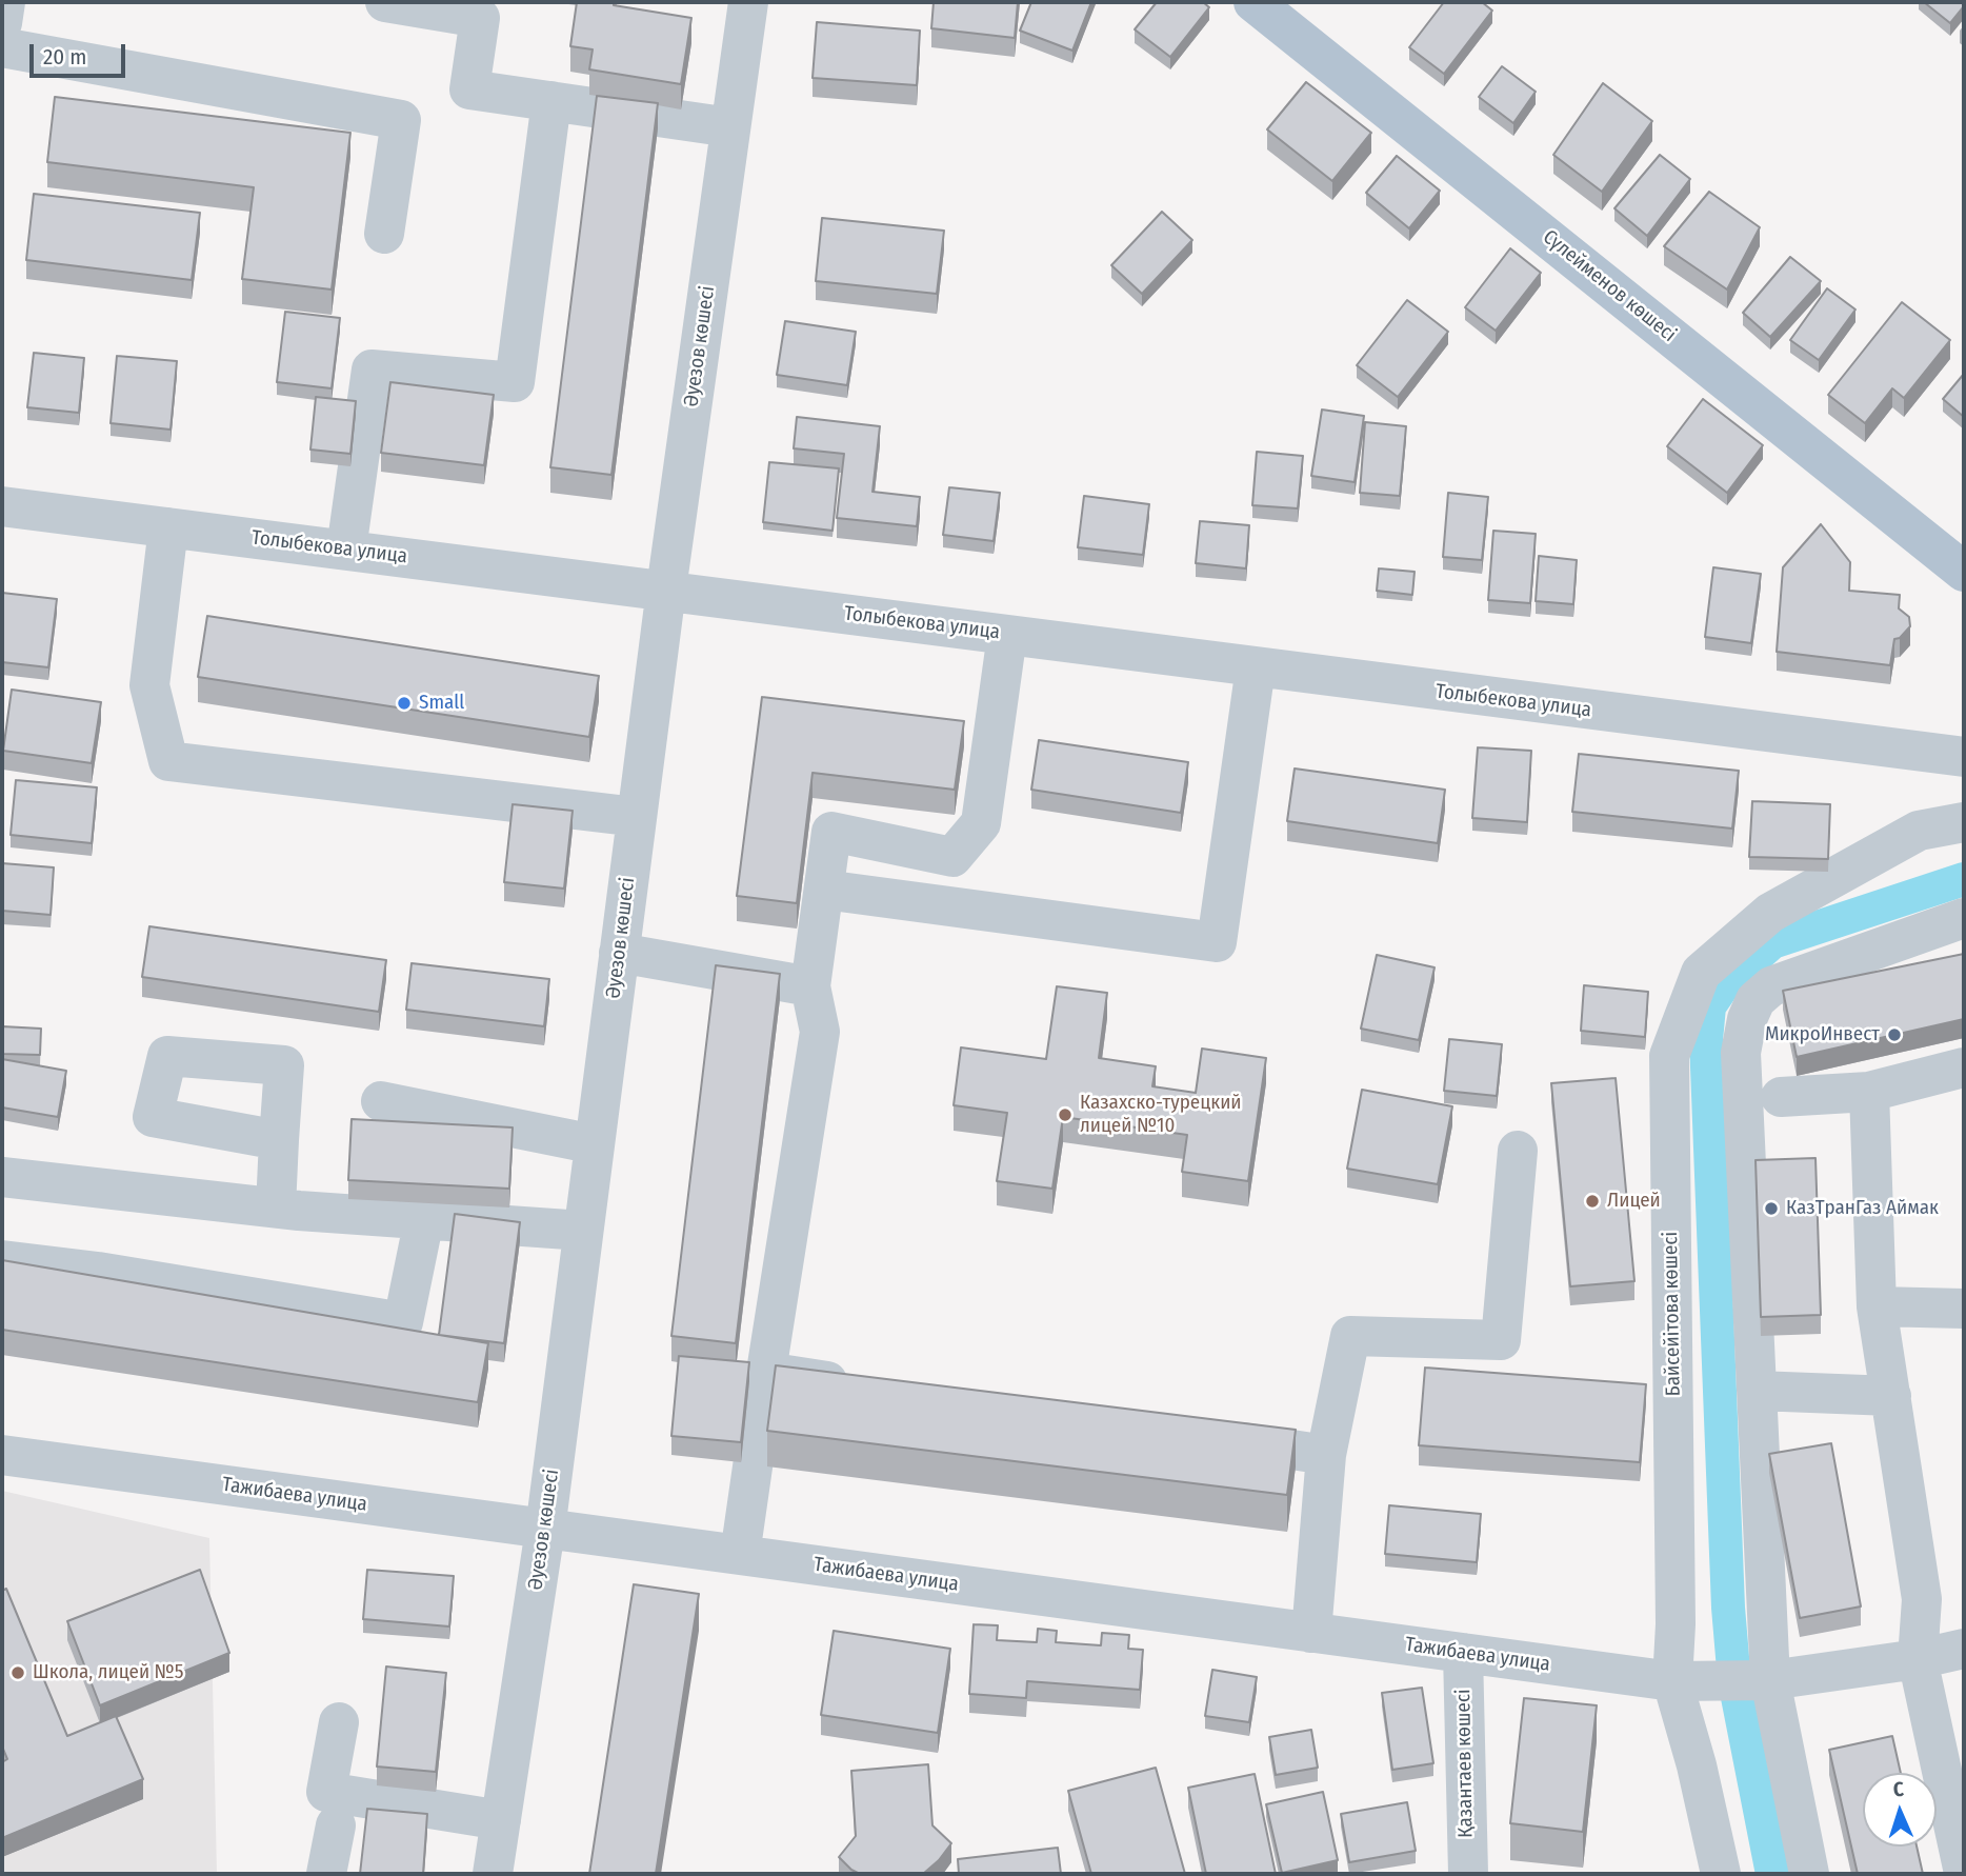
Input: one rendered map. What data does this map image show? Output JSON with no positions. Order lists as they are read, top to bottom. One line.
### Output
{"streets":{"main road":["Сүлейменов көшесі"],"street":["Әуезов көшесі","Толыбекова улица","Байсейітова көшесі","Тажибаева улица","Қазантаев көшесі"]},"crossings":[["Әуезов көшесі","Толыбекова улица"],["Әуезов көшесі","Тажибаева улица"],["Байсейітова көшесі","Тажибаева улица"],["Тажибаева улица","Қазантаев көшесі"]],"places":["Small","МикроИнвест","Казахско-турецкий лицей №10","Лицей","КазТранГаз Аймак","Школа, лицей №5"],"scale_bar":"20 m","north":"top"}
